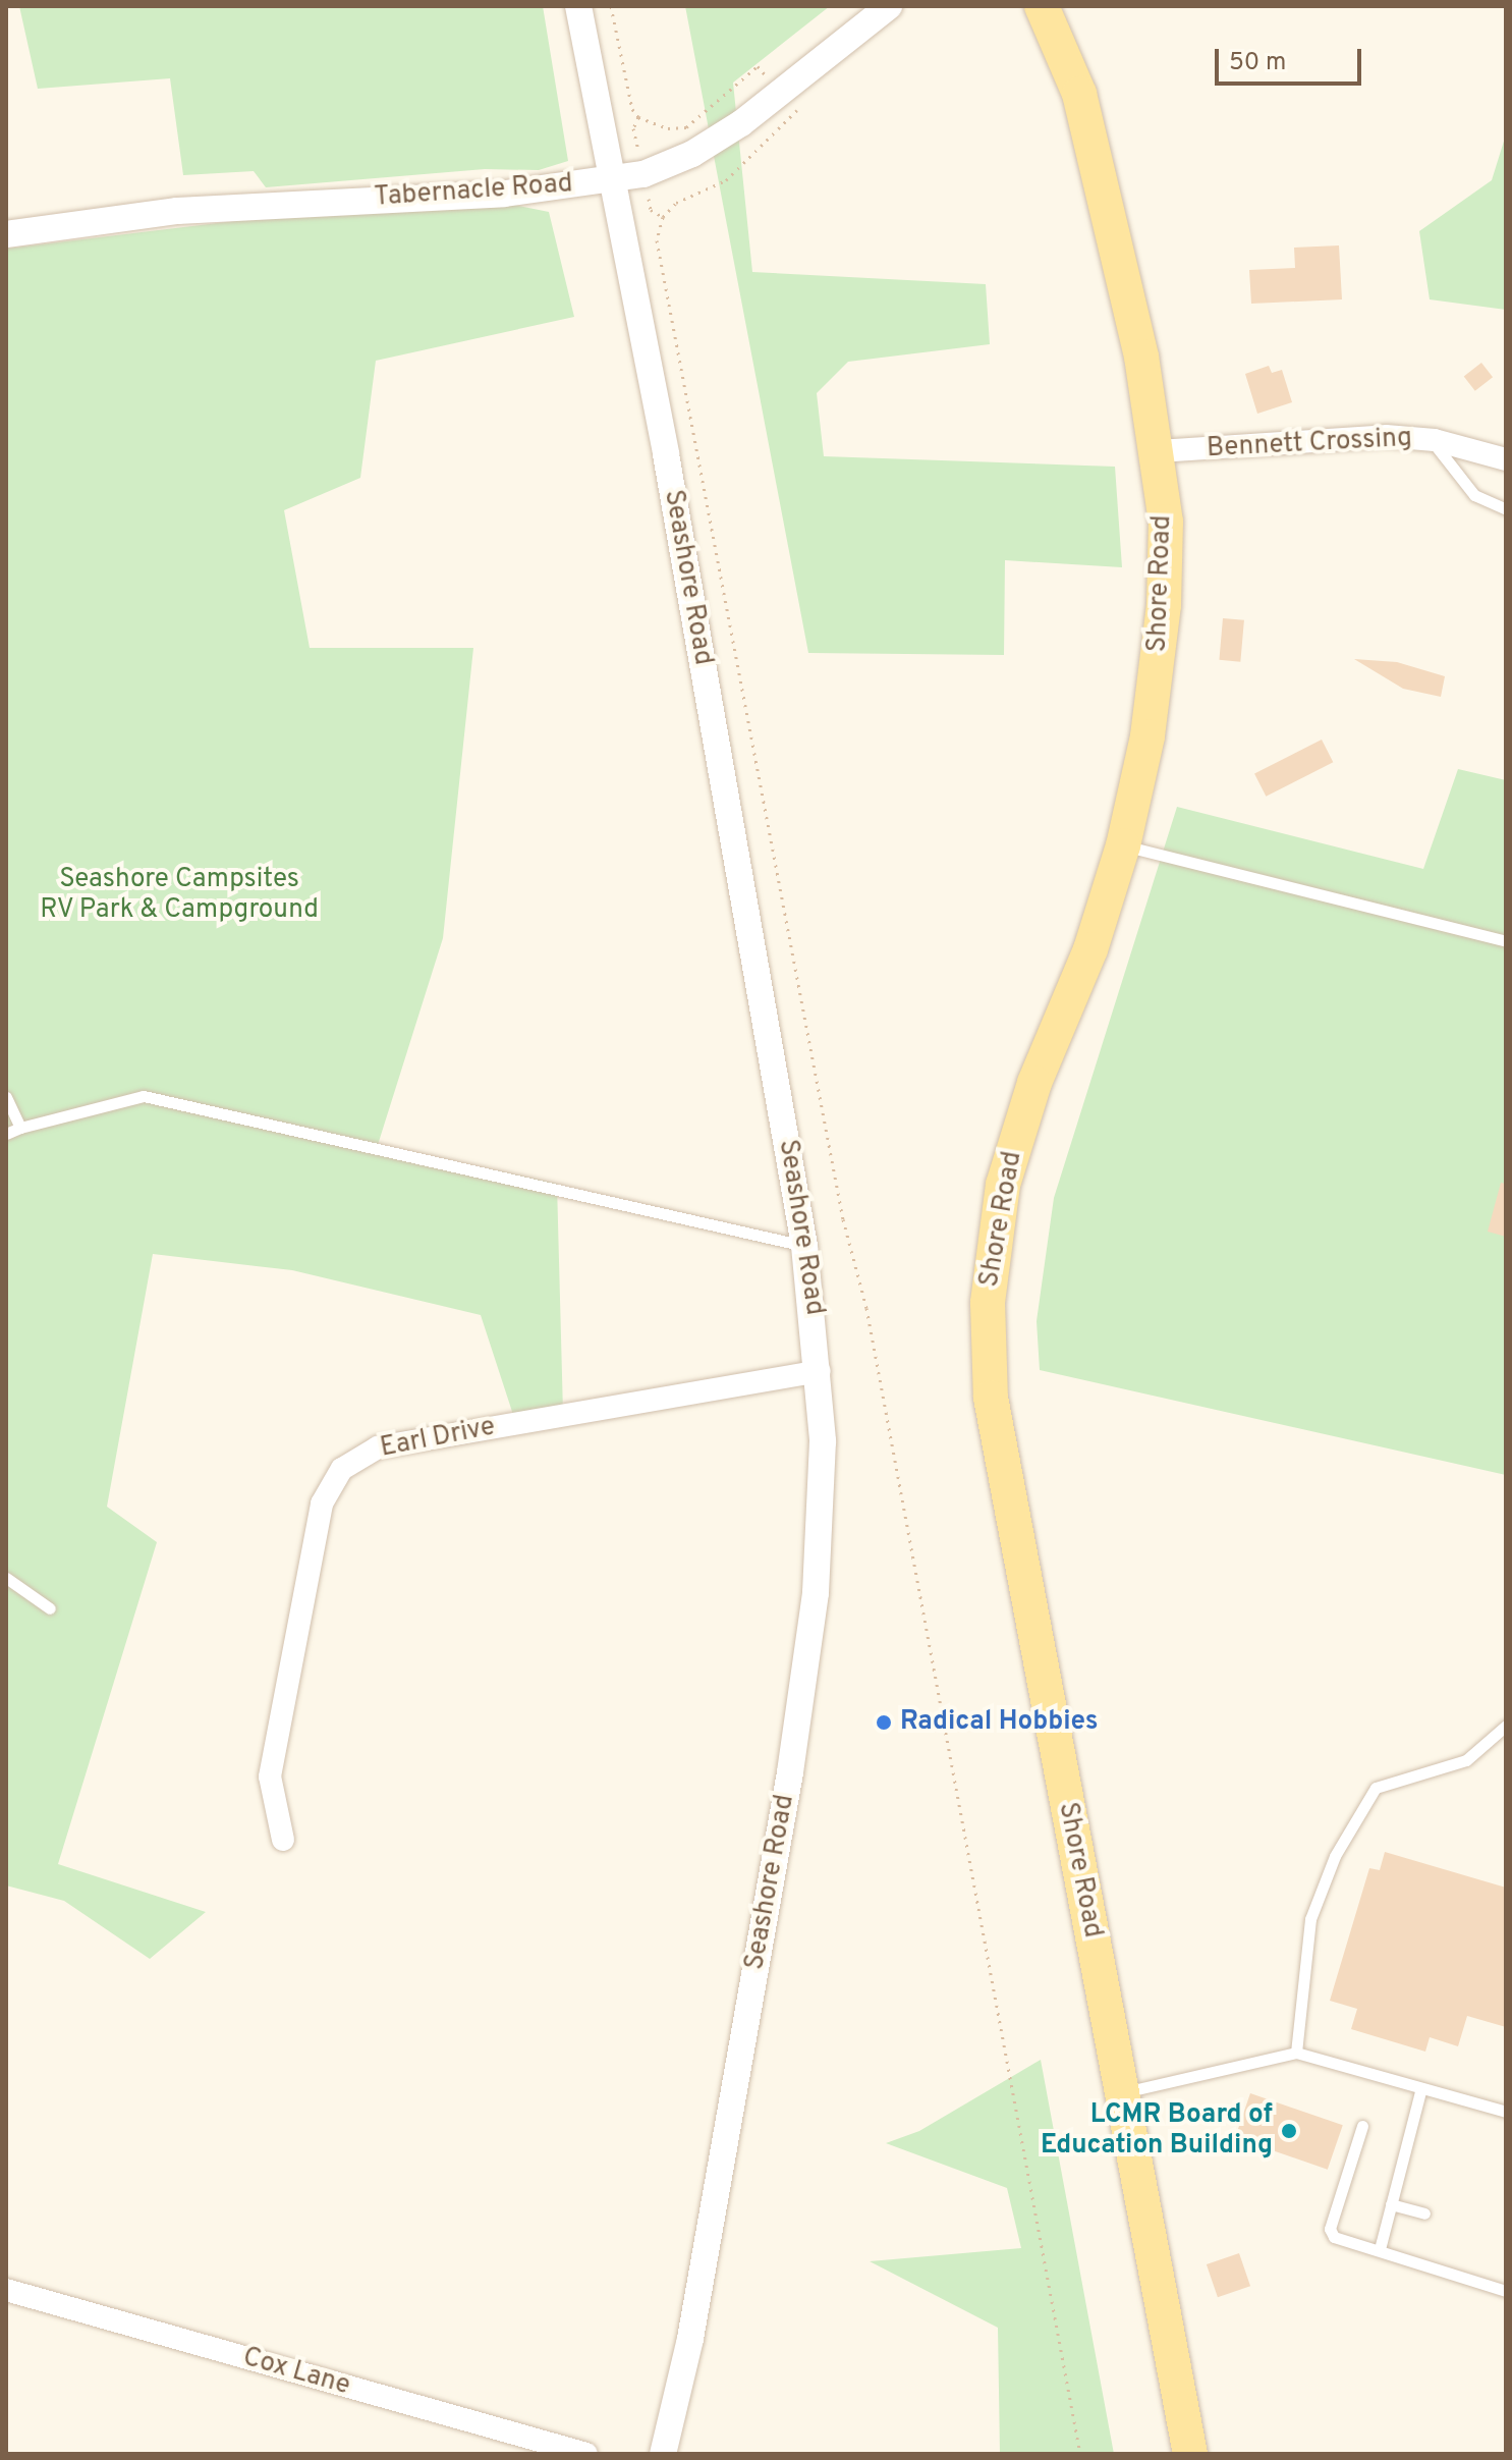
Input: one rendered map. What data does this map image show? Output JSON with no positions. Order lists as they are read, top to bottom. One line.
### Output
{"streets":{"main road":["Shore Road"],"street":["Tabernacle Road","Bennett Crossing","Seashore Road","Earl Drive","Cox Lane"]},"crossings":[["Tabernacle Road","Seashore Road"],["Bennett Crossing","Shore Road"],["Seashore Road","Earl Drive"]],"parks":["Seashore Campsites RV Park & Campground"],"places":["Radical Hobbies","LCMR Board of Education Building"],"scale_bar":"50 m"}
